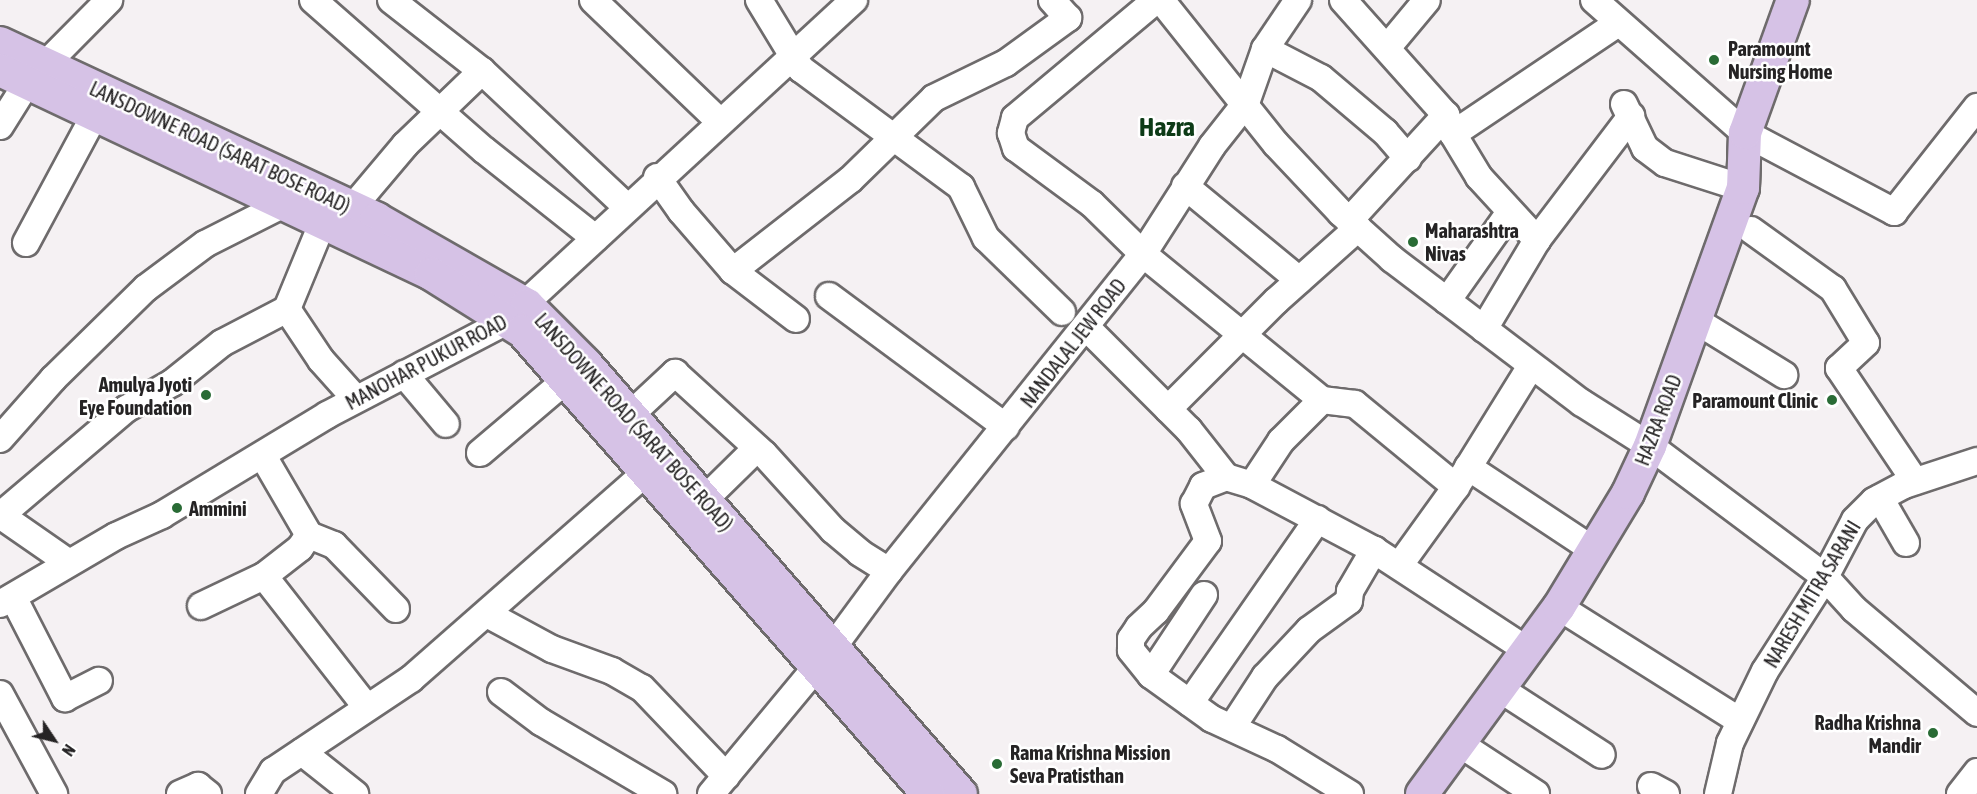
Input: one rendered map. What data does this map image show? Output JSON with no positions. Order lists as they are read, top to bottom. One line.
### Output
{"streets":{"main road":["LANSDOWNE ROAD (SARAT BOSE ROAD)","HAZRA ROAD"],"street":["NANDALAL JEW ROAD","MANOHAR PUKUR ROAD","NARESH MITRA SARANI"]},"crossings":[["LANSDOWNE ROAD (SARAT BOSE ROAD)","NANDALAL JEW ROAD"],["LANSDOWNE ROAD (SARAT BOSE ROAD)","MANOHAR PUKUR ROAD"]],"districts":["Hazra"],"places":["Paramount Nursing Home","Maharashtra Nivas","Amulya Jyoti Eye Foundation","Paramount Clinic","Ammini","Radha Krishna Mandir","Rama Krishna Mission Seva Pratisthan"],"north":"bottom right"}
